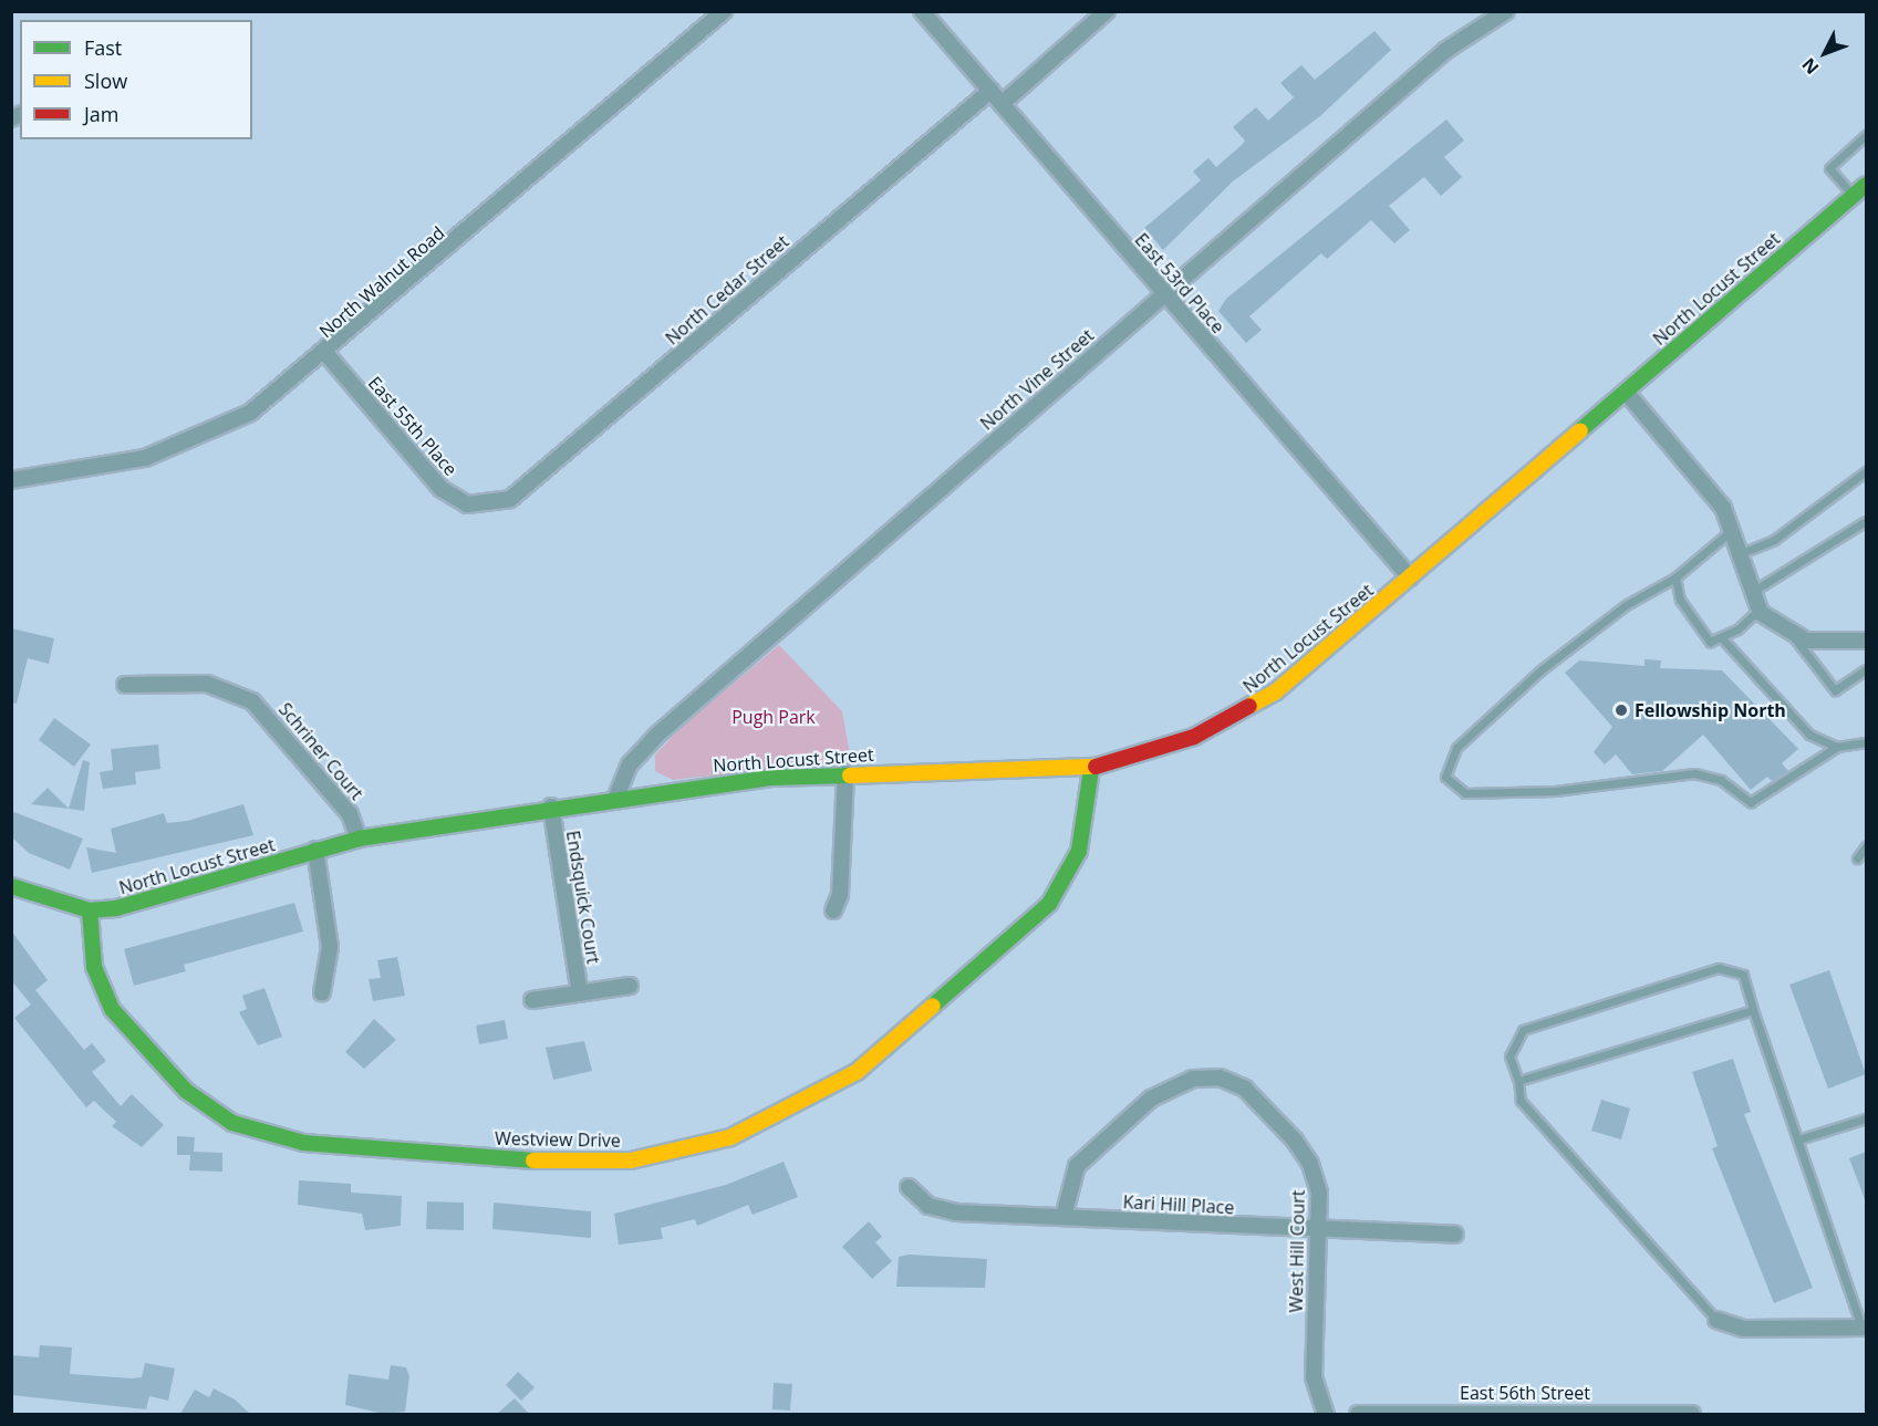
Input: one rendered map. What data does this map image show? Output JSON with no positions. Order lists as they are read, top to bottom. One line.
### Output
{"streets":{"street":["North Walnut Road","East 53rd Place","North Locust Street","North Cedar Street","North Vine Street","East 55th Place","Schriner Court","Endsquick Court","Westview Drive","Kari Hill Place","West Hill Court","East 56th Street"]},"crossings":[["North Walnut Road","East 55th Place"],["East 53rd Place","North Locust Street"],["East 53rd Place","North Cedar Street"],["East 53rd Place","North Vine Street"],["North Locust Street","North Vine Street"],["North Locust Street","Schriner Court"],["North Locust Street","Endsquick Court"],["North Locust Street","Westview Drive"],["North Cedar Street","East 55th Place"],["Kari Hill Place","West Hill Court"]],"parks":["Pugh Park"],"places":["Fellowship North"],"legend":["Fast","Slow","Jam"],"north":"bottom left"}
